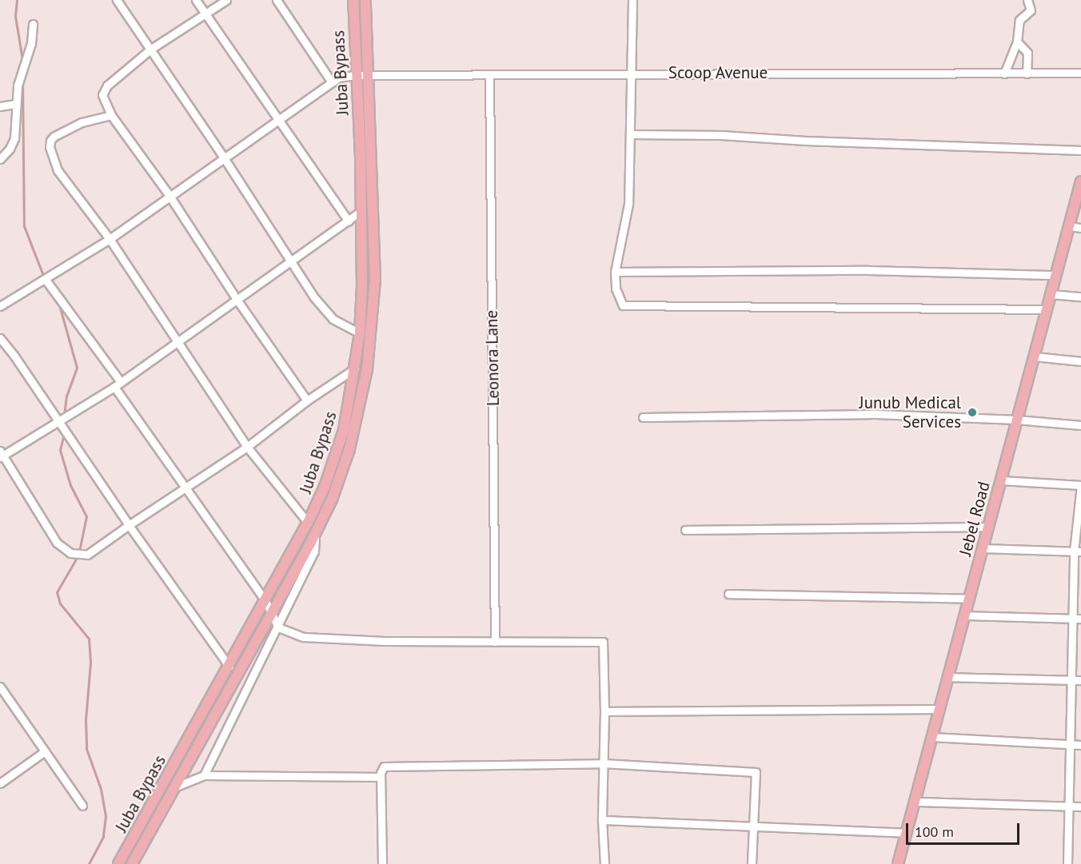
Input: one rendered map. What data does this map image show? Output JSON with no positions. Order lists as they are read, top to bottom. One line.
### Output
{"streets":{"main road":["Juba Bypass","Jebel Road"],"street":["Scoop Avenue","Leonora Lane"]},"crossings":[["Juba Bypass","Scoop Avenue"],["Scoop Avenue","Leonora Lane"]],"places":["Junub Medical Services"],"scale_bar":"100 m"}
